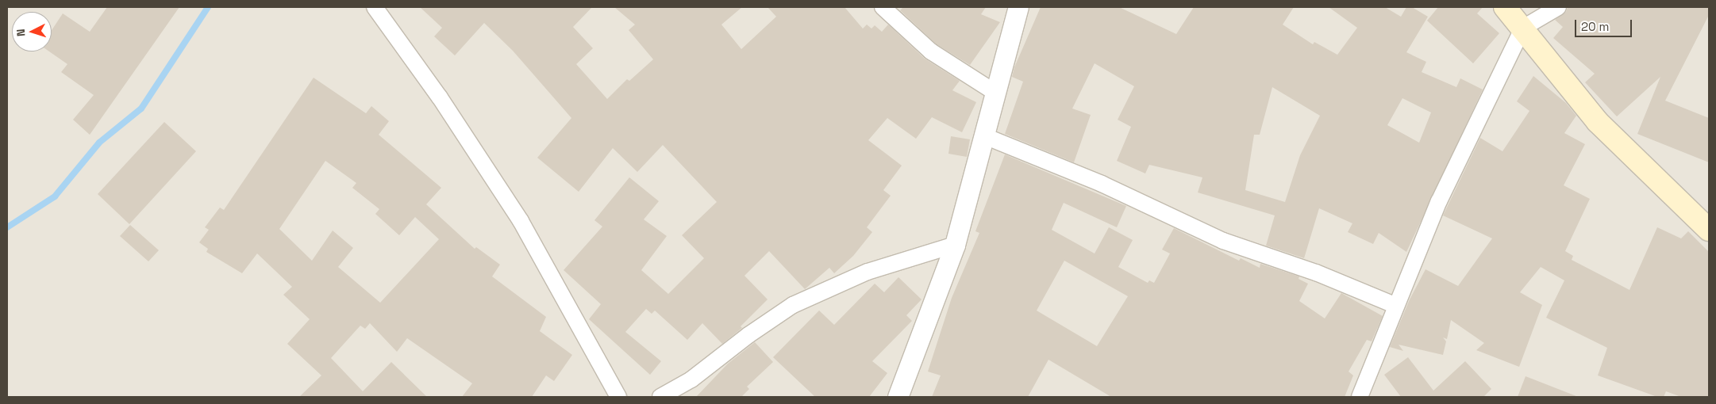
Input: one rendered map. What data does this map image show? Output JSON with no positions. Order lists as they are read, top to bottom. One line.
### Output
{"scale_bar":"20 m","north":"left"}
